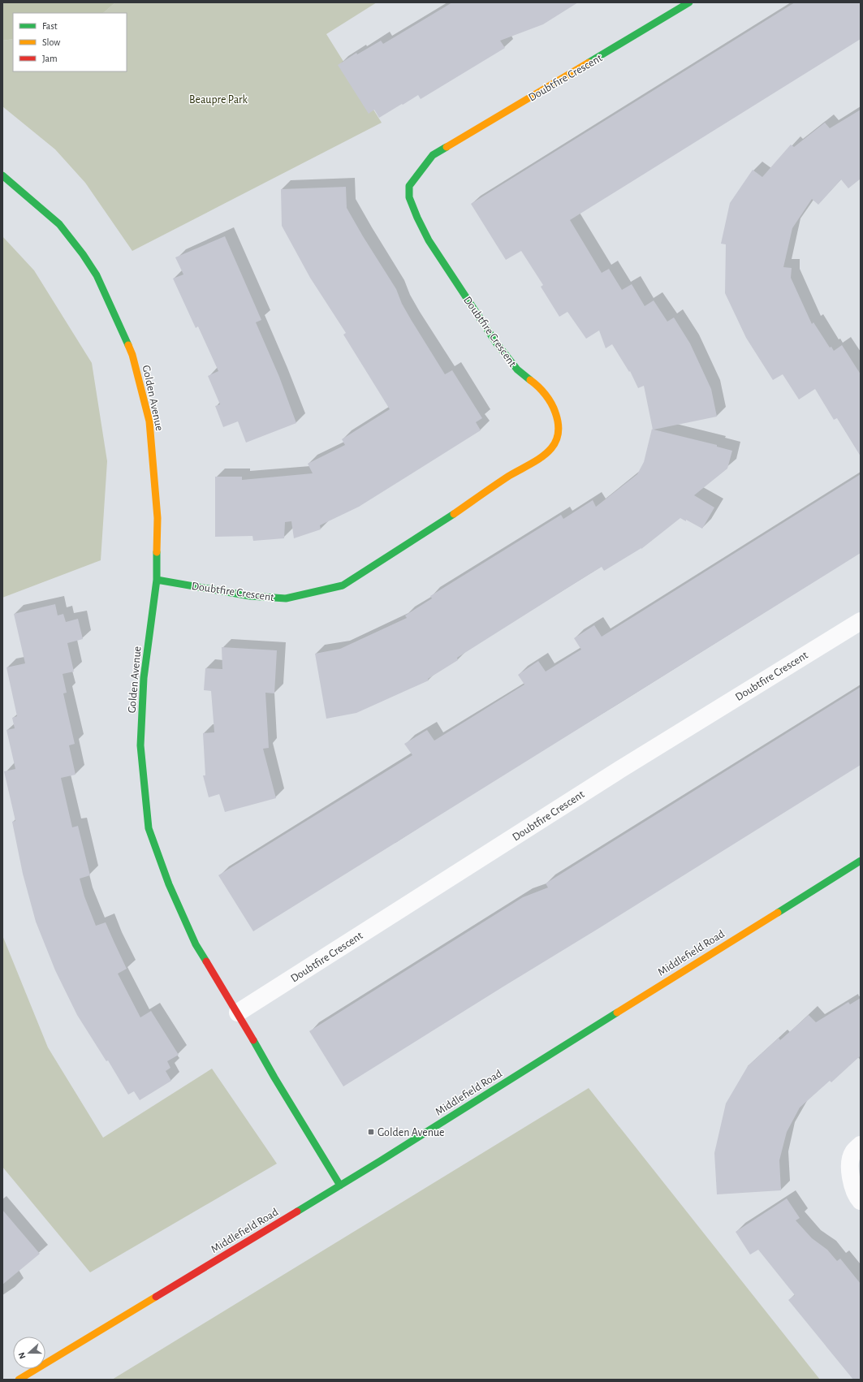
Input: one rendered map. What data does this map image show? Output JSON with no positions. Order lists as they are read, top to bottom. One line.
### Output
{"streets":{"street":["Doubtfire Crescent","Golden Avenue","Middlefield Road"]},"crossings":[["Doubtfire Crescent","Golden Avenue"],["Golden Avenue","Middlefield Road"]],"parks":["Beaupre Park"],"places":{"transit":["Golden Avenue"]},"legend":["Fast","Slow","Jam"],"north":"left"}
